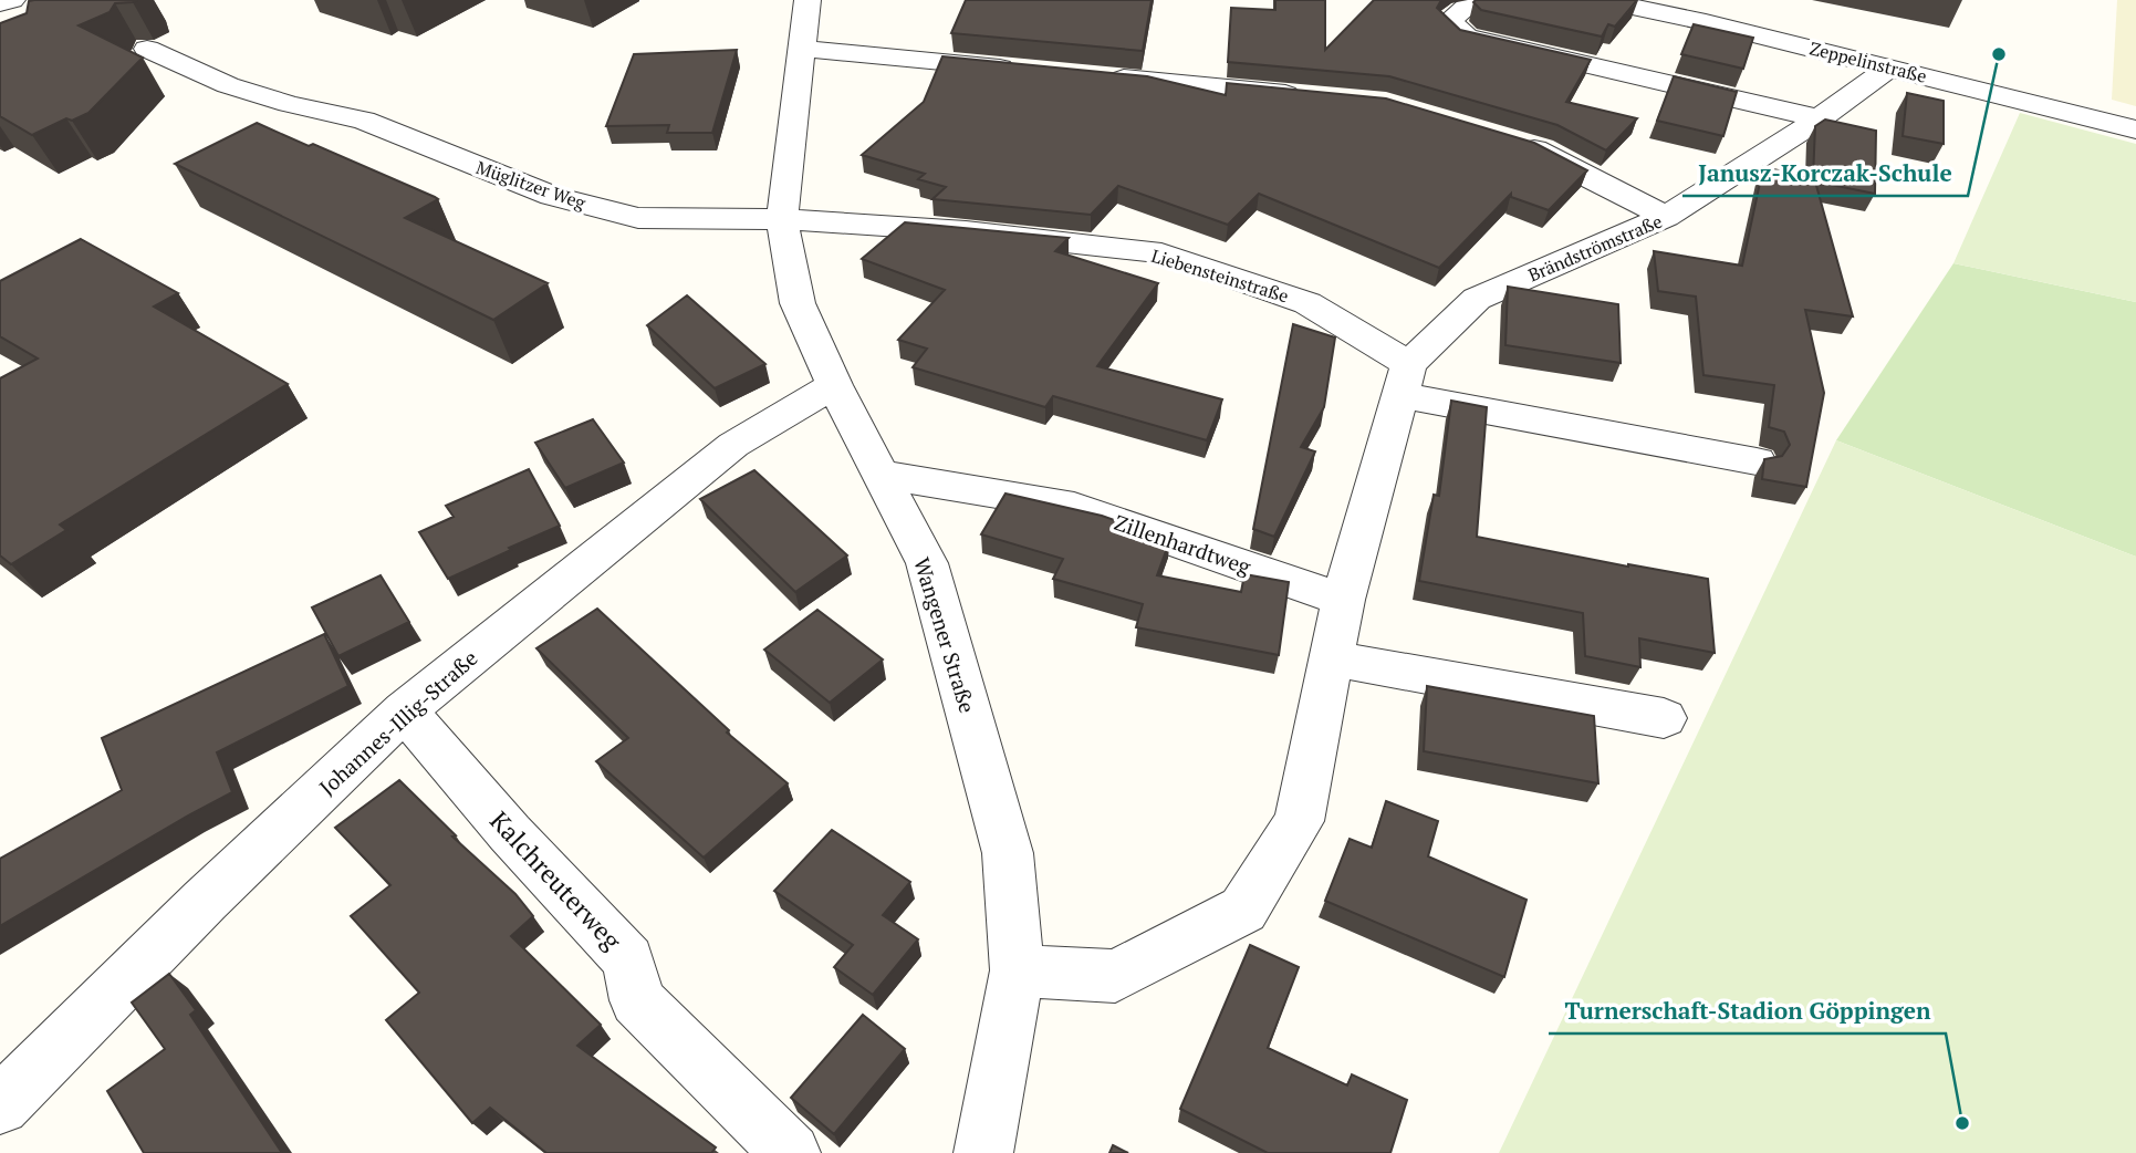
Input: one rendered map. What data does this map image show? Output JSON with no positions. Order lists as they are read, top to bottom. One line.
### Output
{"streets":{"street":["Zeppelinstraße","Müglitzer Weg","Brändströmstraße","Liebensteinstraße","Zillenhardtweg","Wangener Straße","Johannes-Illig-Straße","Kalchreuterweg"]},"crossings":[["Zeppelinstraße","Brändströmstraße"],["Müglitzer Weg","Liebensteinstraße"],["Müglitzer Weg","Wangener Straße"],["Brändströmstraße","Liebensteinstraße"],["Liebensteinstraße","Wangener Straße"],["Zillenhardtweg","Wangener Straße"],["Wangener Straße","Johannes-Illig-Straße"],["Johannes-Illig-Straße","Kalchreuterweg"]],"places":["Janusz-Korczak-Schule","Turnerschaft-Stadion Göppingen"]}
